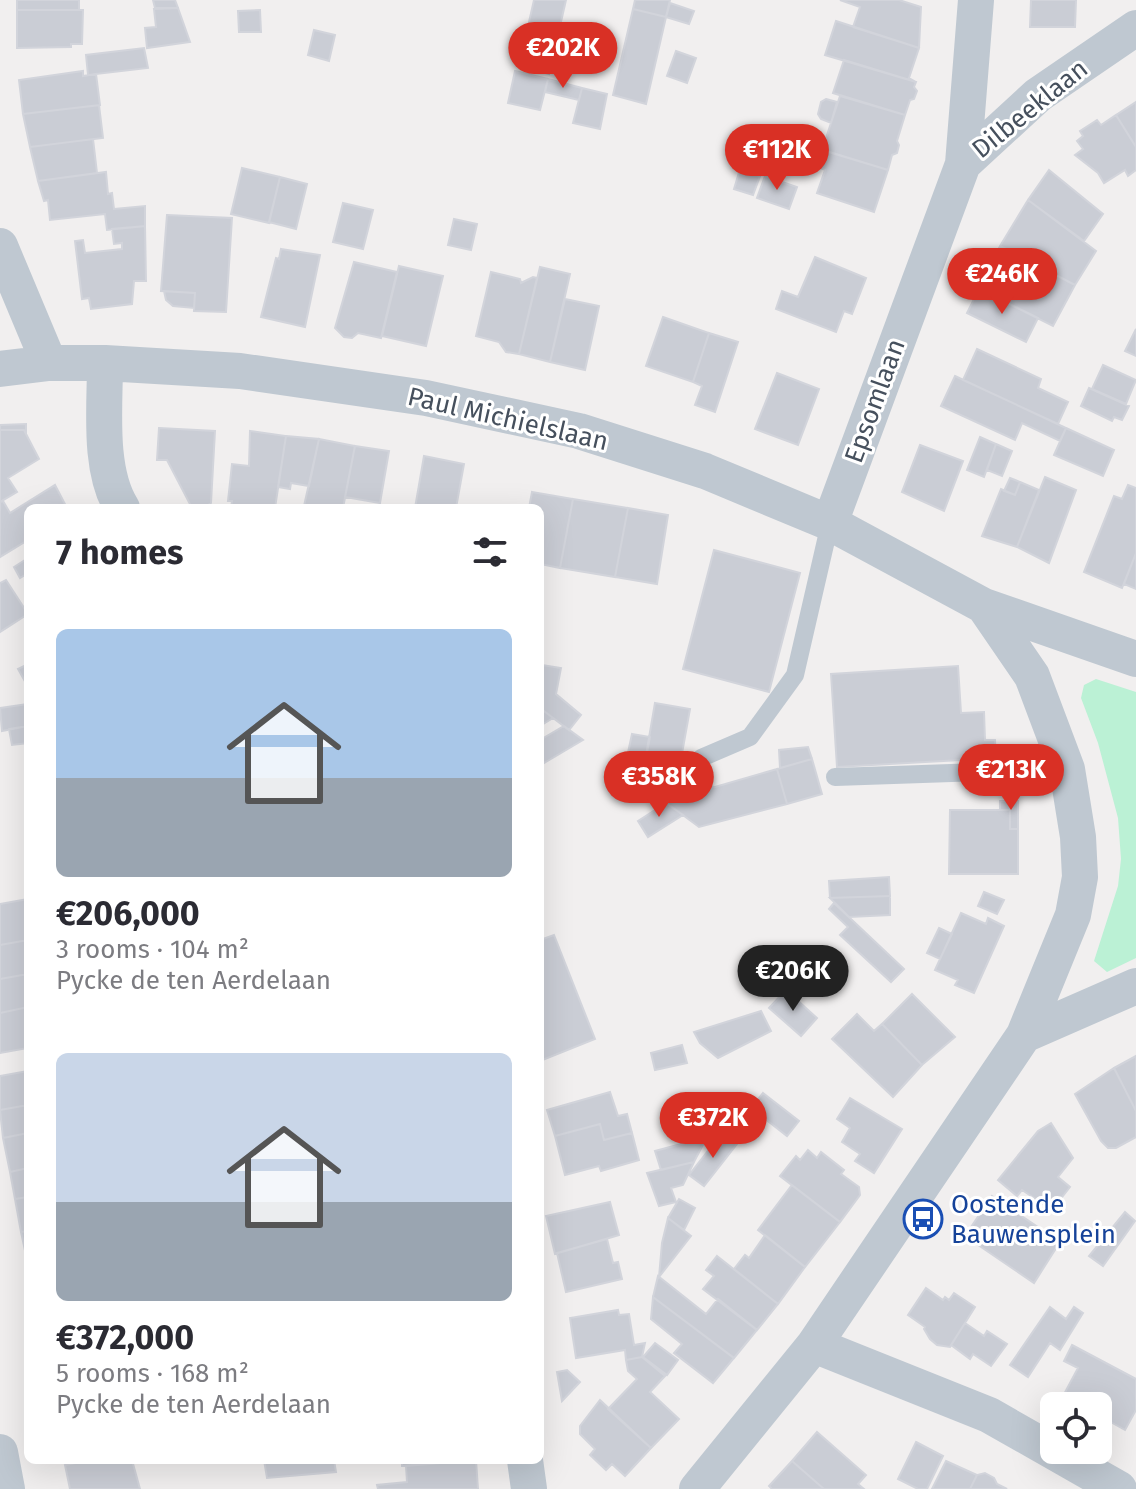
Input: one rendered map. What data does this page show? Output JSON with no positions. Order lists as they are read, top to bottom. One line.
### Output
{"streets":{"street":["Dilbeeklaan","Epsomlaan","Paul Michielslaan"]},"crossings":[["Dilbeeklaan","Epsomlaan"],["Epsomlaan","Paul Michielslaan"]],"places":{"bus stop":["Oostende Bauwensplein"]},"page":{"price":["€202K","€112K","€246K","€213K","€358K","€206K","€372K"],"heading":"7 homes","list":[{"name":"€206,000","note":"3 rooms · 104 m² · Pycke de ten Aerdelaan"},{"name":"€372,000","note":"5 rooms · 168 m² · Pycke de ten Aerdelaan"}]}}
